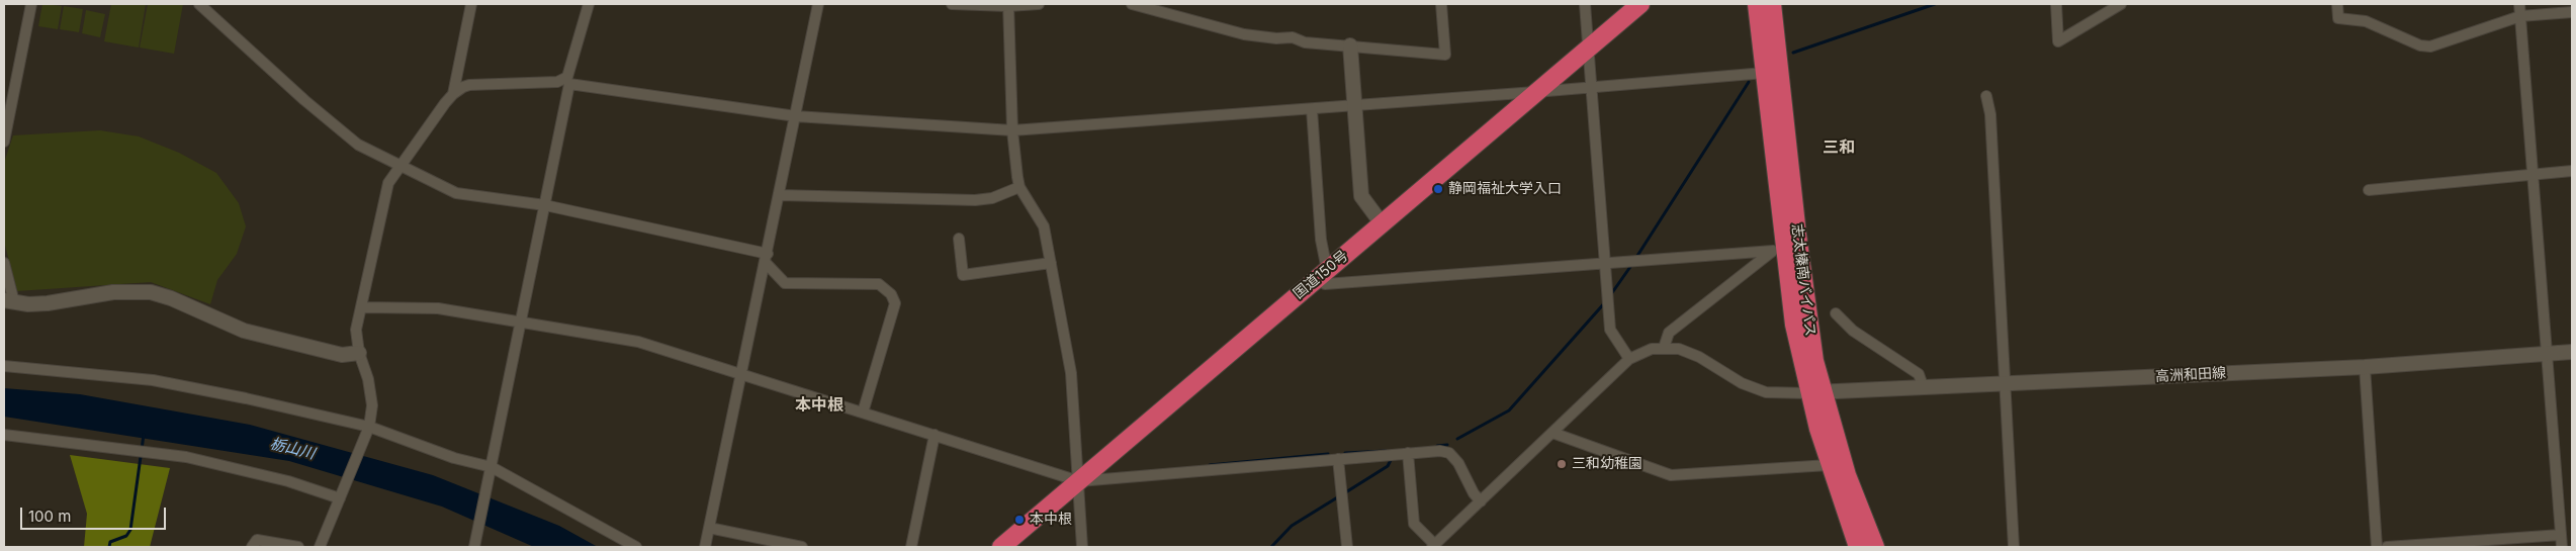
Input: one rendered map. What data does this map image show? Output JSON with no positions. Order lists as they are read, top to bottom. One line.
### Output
{"streets":{"highway":["国道150号","志太榛南バイパス"],"main road":["高洲和田線"]},"crossings":[["志太榛南バイパス","高洲和田線"]],"districts":["三和","本中根"],"water":["栃山川"],"places":["静岡福祉大学入口","三和幼稚園","本中根"],"scale_bar":"100 m"}
